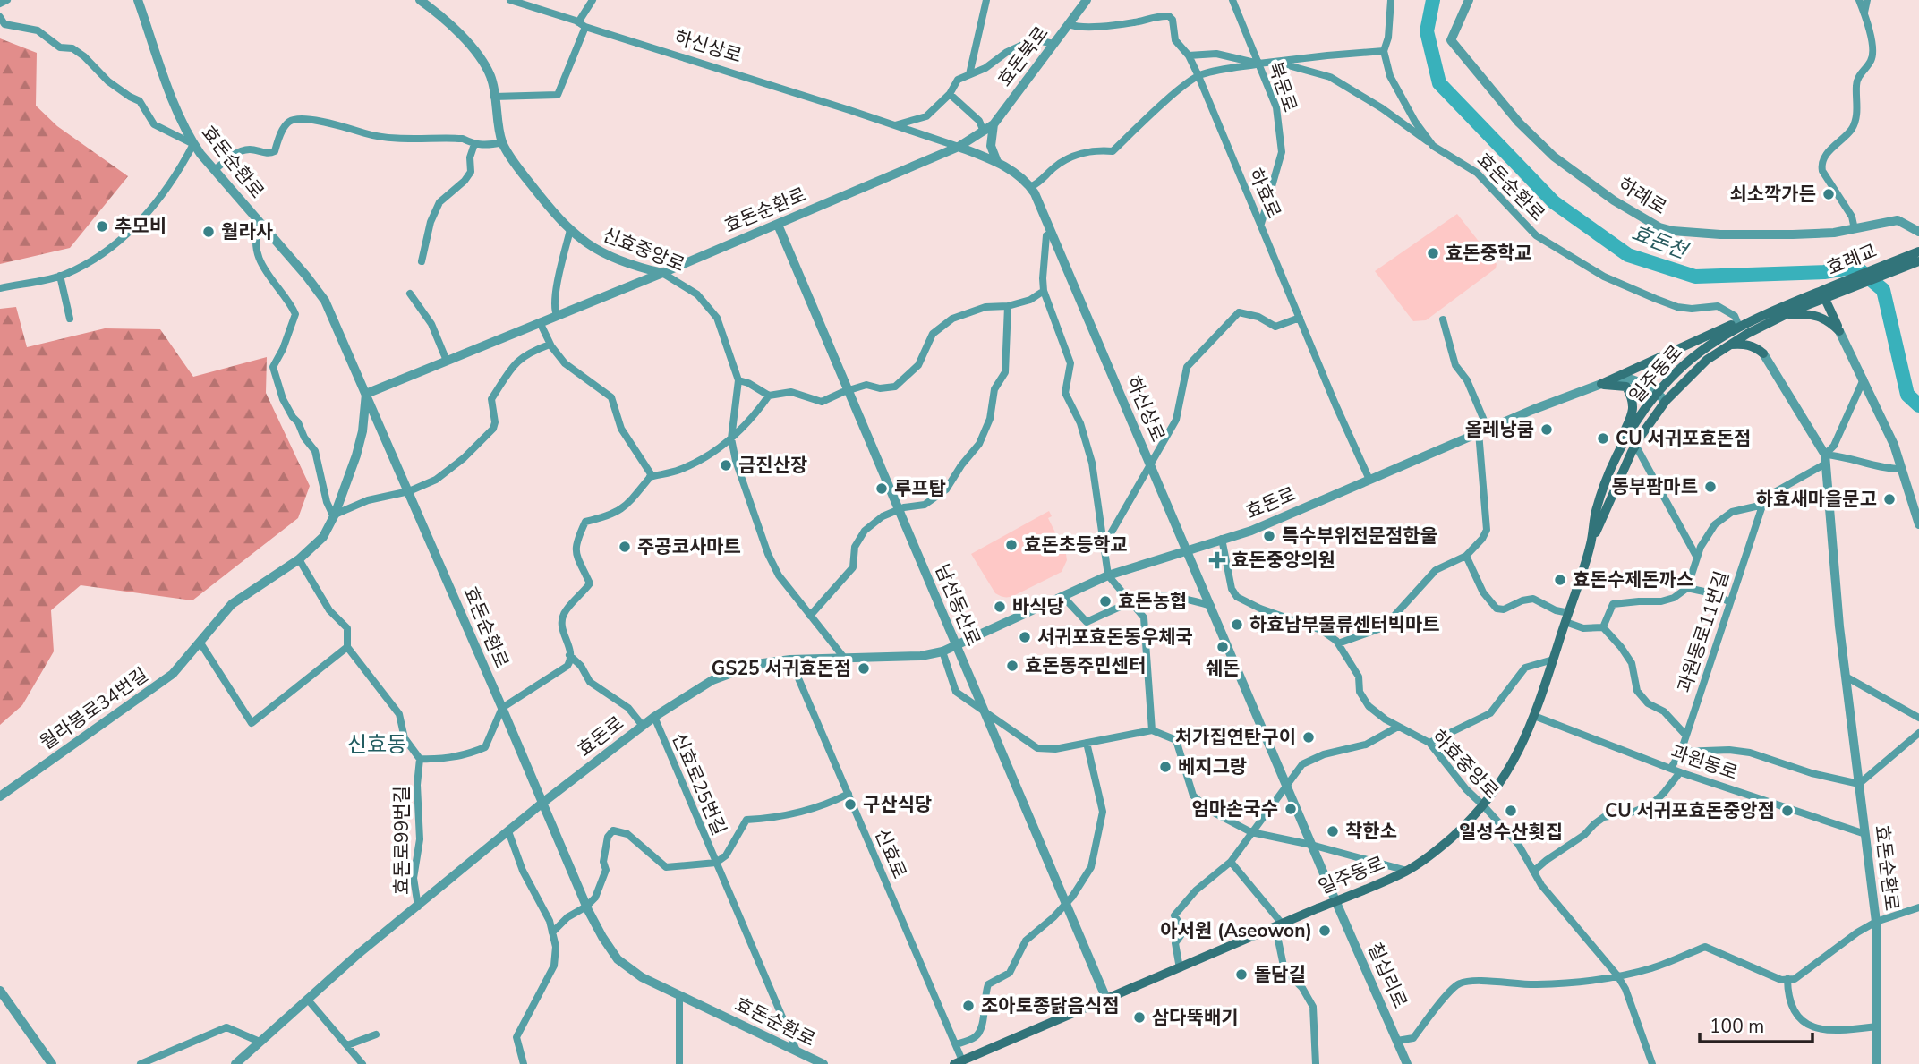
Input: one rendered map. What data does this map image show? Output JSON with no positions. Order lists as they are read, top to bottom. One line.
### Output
{"streets":{"main road":["효례교","일주동로"],"street":["하신상로","효돈북로","북문로","효돈순환로","하효로","하례로","신효중앙로","효돈로","남선동산로","과원동로11번길","월라봉로34번길","과원동로","하효중앙로","신효로25번길","효돈로99번길","신효로","칠십리로"]},"crossings":[["하신상로","효돈순환로"],["하신상로","일주동로"],["하신상로","효돈로"],["하신상로","칠십리로"],["효돈북로","효돈순환로"],["효돈북로","하효로"],["북문로","하효로"],["효돈순환로","신효중앙로"],["효돈순환로","효돈로"],["효돈순환로","남선동산로"],["효돈순환로","월라봉로34번길"],["효돈순환로","과원동로"],["효돈순환로","신효로25번길"],["하효로","효돈로"],["신효중앙로","효돈로"],["효례교","일주동로"],["일주동로","효돈로"],["일주동로","남선동산로"],["일주동로","과원동로"],["일주동로","하효중앙로"],["일주동로","신효로"],["일주동로","칠십리로"],["효돈로","남선동산로"],["효돈로","하효중앙로"],["효돈로","신효로25번길"],["효돈로","효돈로99번길"],["효돈로","신효로"],["과원동로11번길","과원동로"],["월라봉로34번길","효돈로99번길"],["신효로25번길","신효로"]],"districts":["신효동"],"water":["효돈천"],"places":{"other":["쇠소깍가든","추모비","월라사","효돈중학교","올레낭쿰","CU 서귀포효돈점","금진산장","동부팜마트","루프탑","하효새마을문고","특수부위전문점한울","효돈초등학교","주공코사마트","효돈수제돈까스","효돈농협","바식당","하효남부물류센터빅마트","서귀포효돈동우체국","쉐돈","효돈동주민센터","GS25 서귀효돈점","처가집연탄구이","베지그랑","구산식당","엄마손국수","일성수산횟집","CU 서귀포효돈중앙점","착한소","아서원 (Aseowon)","돌담길","조아토종닭음식점","삼다뚝배기"],"health":["효돈중앙의원"]},"scale_bar":"100 m"}
